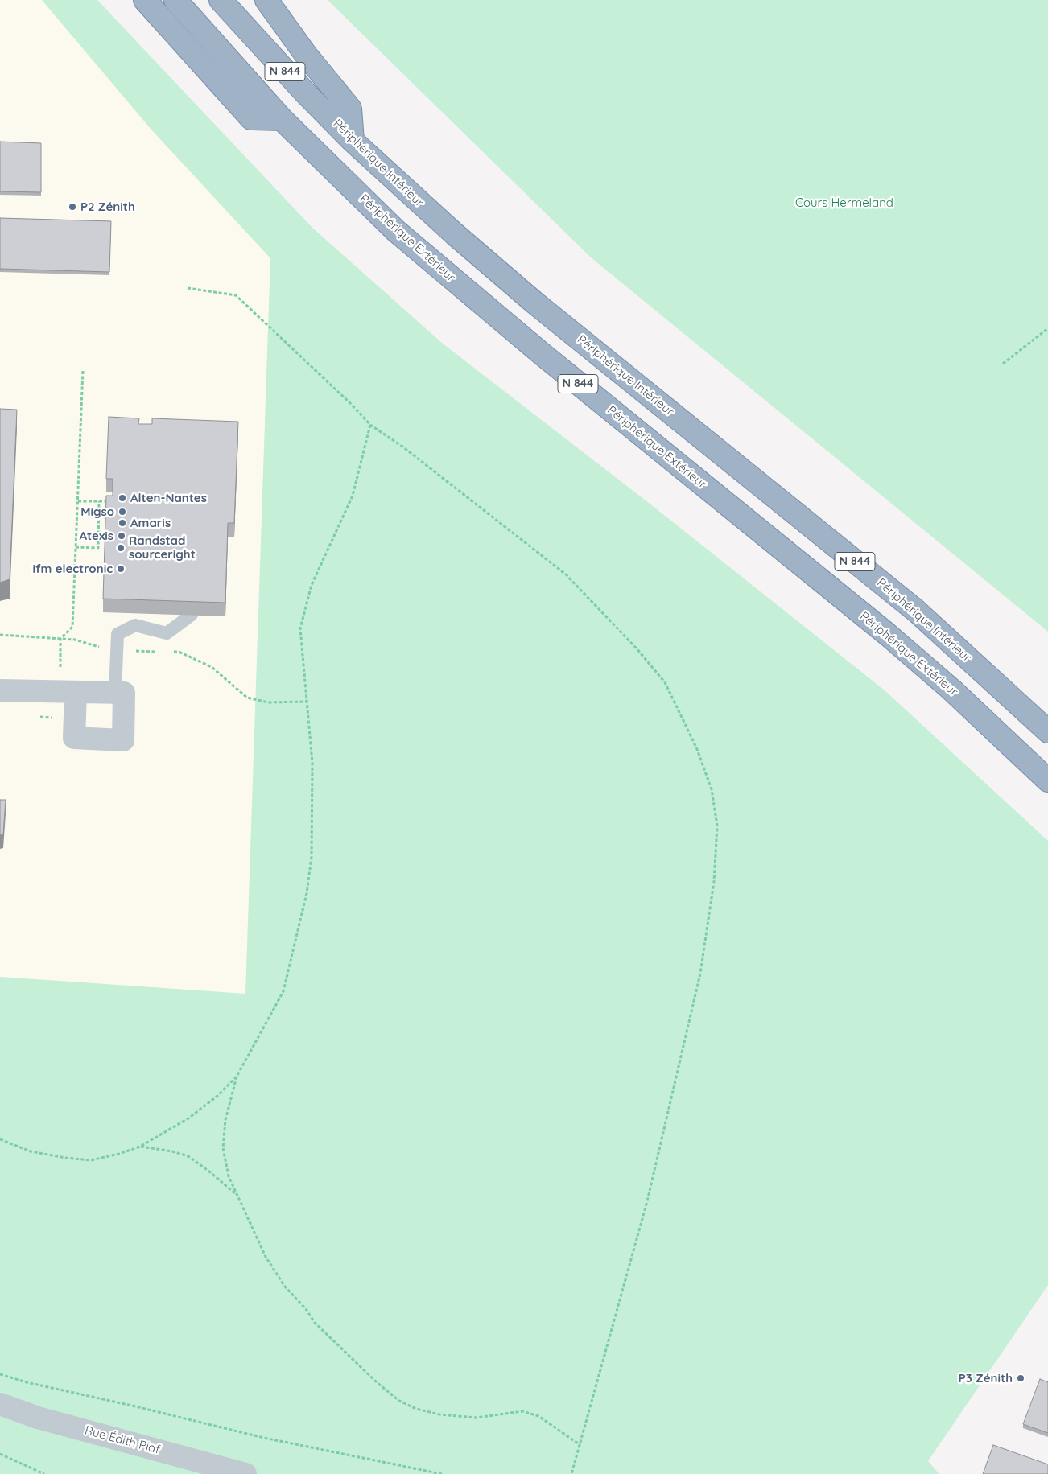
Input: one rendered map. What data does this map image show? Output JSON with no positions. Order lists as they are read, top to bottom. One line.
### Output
{"streets":{"highway":["N 844","Périphérique Intérieur","Périphérique Extérieur"],"street":["Rue Édith Piaf"]},"parks":["Cours Hermeland"],"places":["P2 Zénith","Alten-Nantes","Migso","Amaris","Atexis","Randstad sourceright","ifm electronic","P3 Zénith"]}
